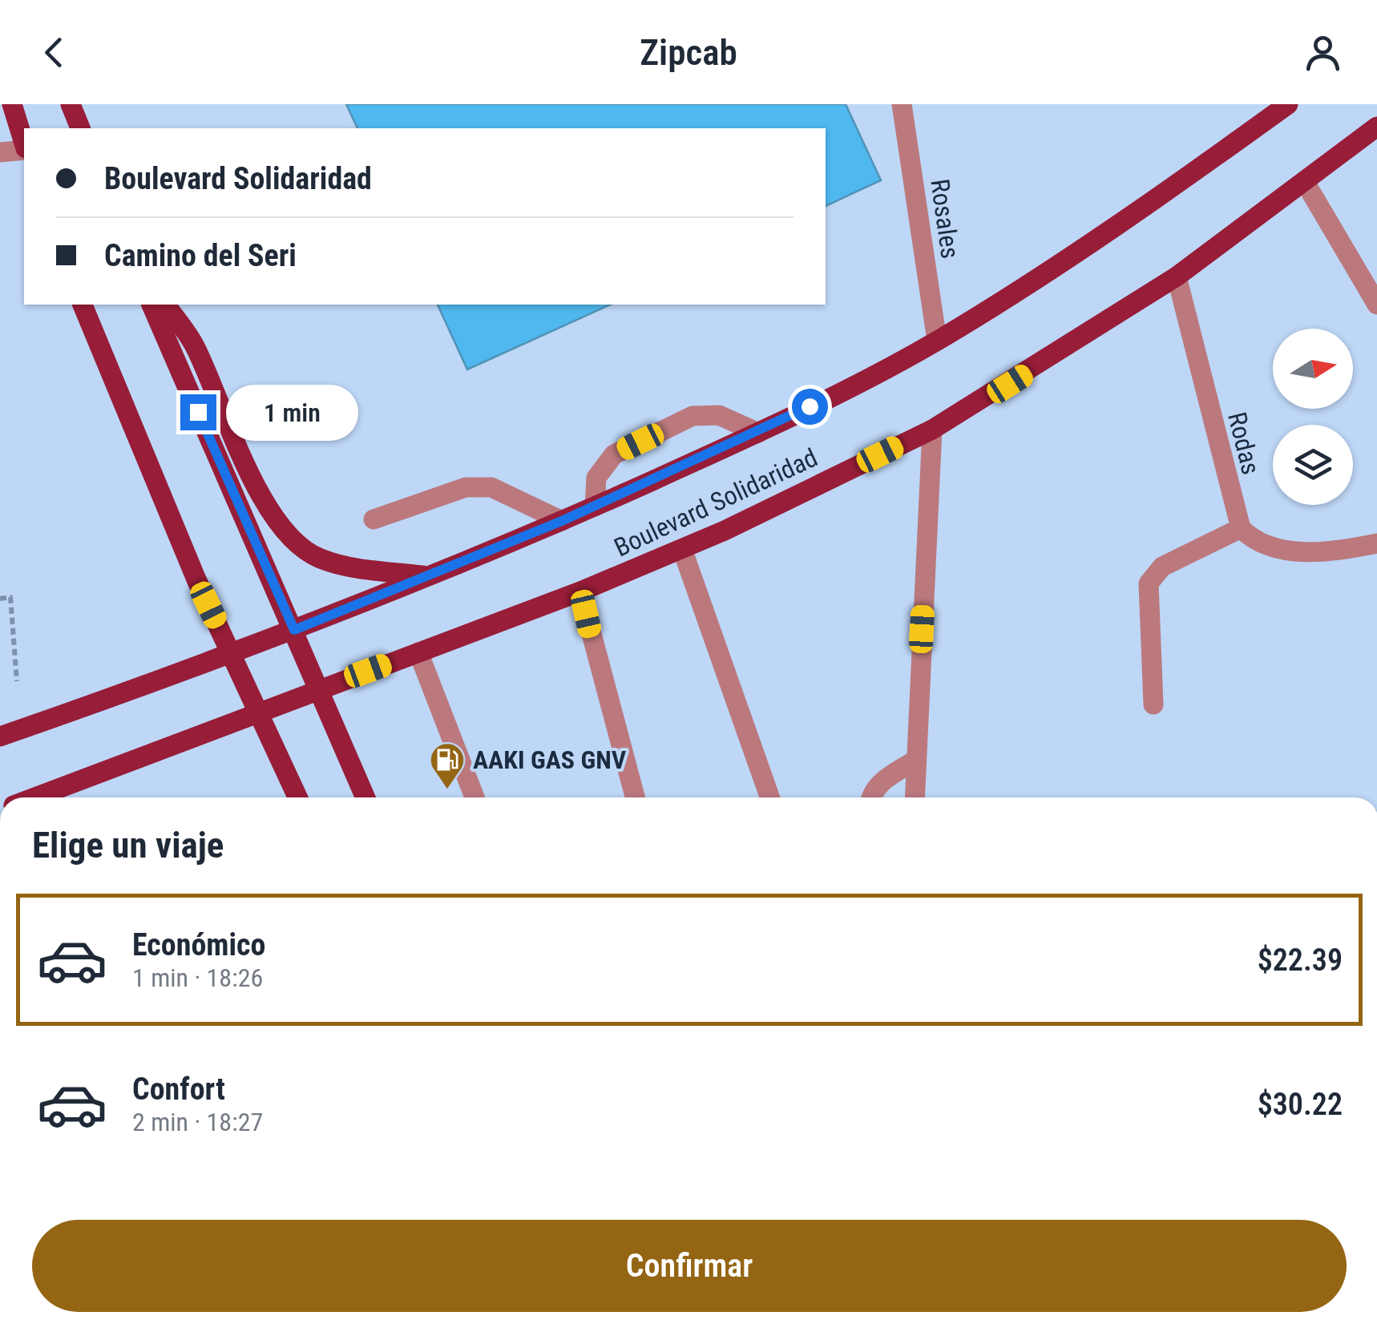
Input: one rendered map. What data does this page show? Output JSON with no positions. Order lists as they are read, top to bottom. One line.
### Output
{"streets":{"main road":["Boulevard Solidaridad"],"street":["Rosales","Rodas"]},"crossings":[["Rosales","Boulevard Solidaridad"],["Rodas","Boulevard Solidaridad"]],"places":{"fuel station":["AAKI GAS GNV"]},"north":"right","page":{"header":"Zipcab","banner":["Boulevard Solidaridad","Camino del Seri"],"bubble":"1 min","heading":"Elige un viaje","list":[{"name":"Económico","note":"1 min · 18:26","value":"$22.39"},{"name":"Confort","note":"2 min · 18:27","value":"$30.22"}],"buttons":"Confirmar"}}
